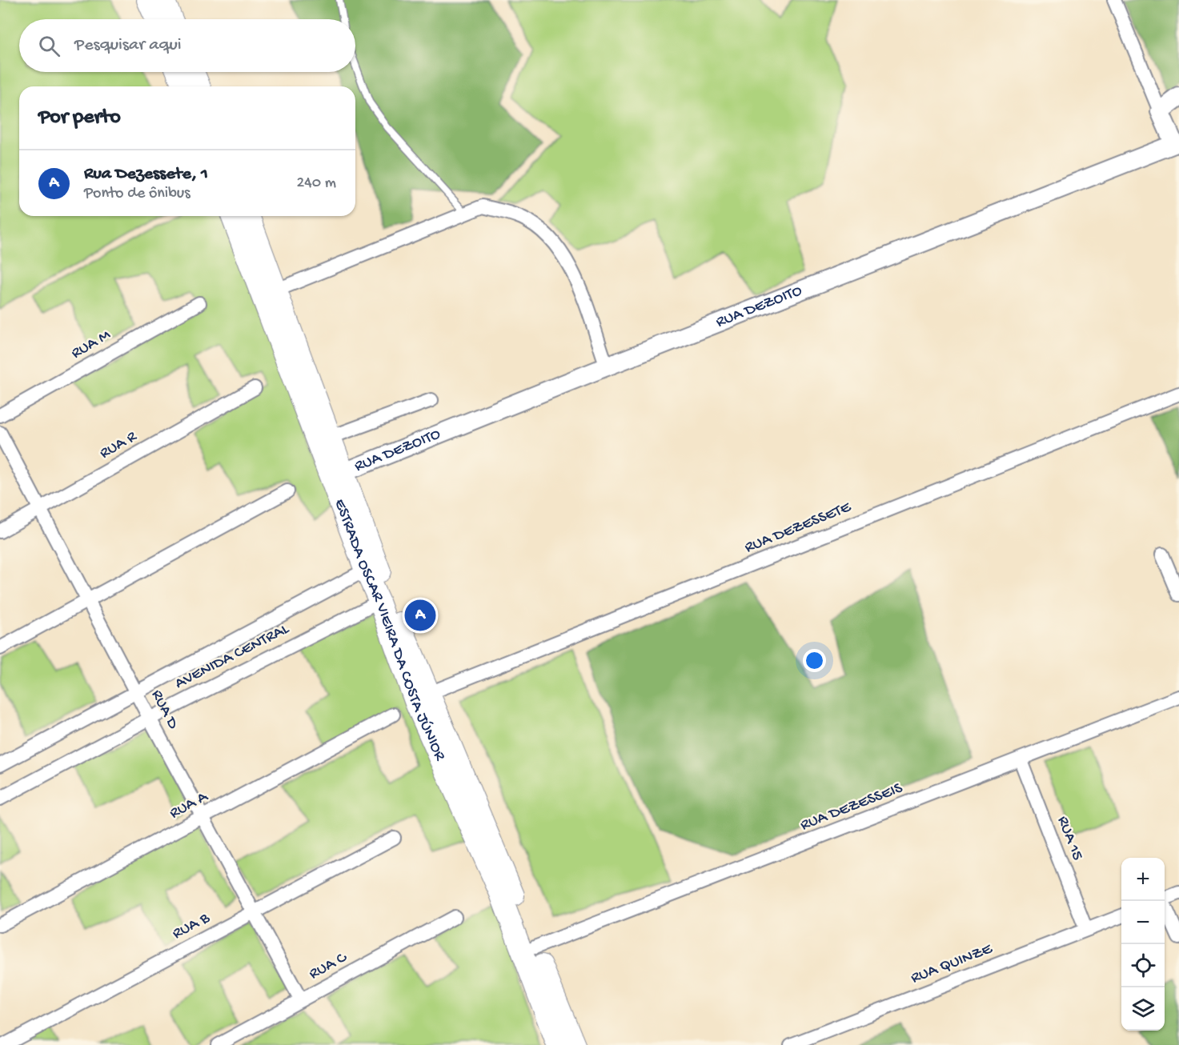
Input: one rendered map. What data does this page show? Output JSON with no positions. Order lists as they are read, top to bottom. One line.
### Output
{"streets":{"main road":["RUA DEZOITO","ESTRADA OSCAR VIEIRA DA COSTA JÚNIOR"],"street":["RUA M","RUA R","RUA DEZESSETE","AVENIDA CENTRAL","RUA D","RUA A","RUA DEZESSEIS","RUA 15","RUA B","RUA QUINZE","RUA C"]},"crossings":[["RUA DEZOITO","ESTRADA OSCAR VIEIRA DA COSTA JÚNIOR"],["RUA R","RUA D"],["RUA DEZESSETE","ESTRADA OSCAR VIEIRA DA COSTA JÚNIOR"],["ESTRADA OSCAR VIEIRA DA COSTA JÚNIOR","AVENIDA CENTRAL"],["ESTRADA OSCAR VIEIRA DA COSTA JÚNIOR","RUA DEZESSEIS"],["AVENIDA CENTRAL","RUA D"],["RUA D","RUA A"],["RUA D","RUA B"],["RUA D","RUA C"],["RUA DEZESSEIS","RUA 15"],["RUA 15","RUA QUINZE"]],"page":{"search":"Pesquisar aqui","heading":"Por perto","list":[{"mark":"A","name":"Rua Dezessete, 1","note":"Ponto de ônibus","value":"240 m"}],"pins":"A","map_buttons":["+","−"]}}
